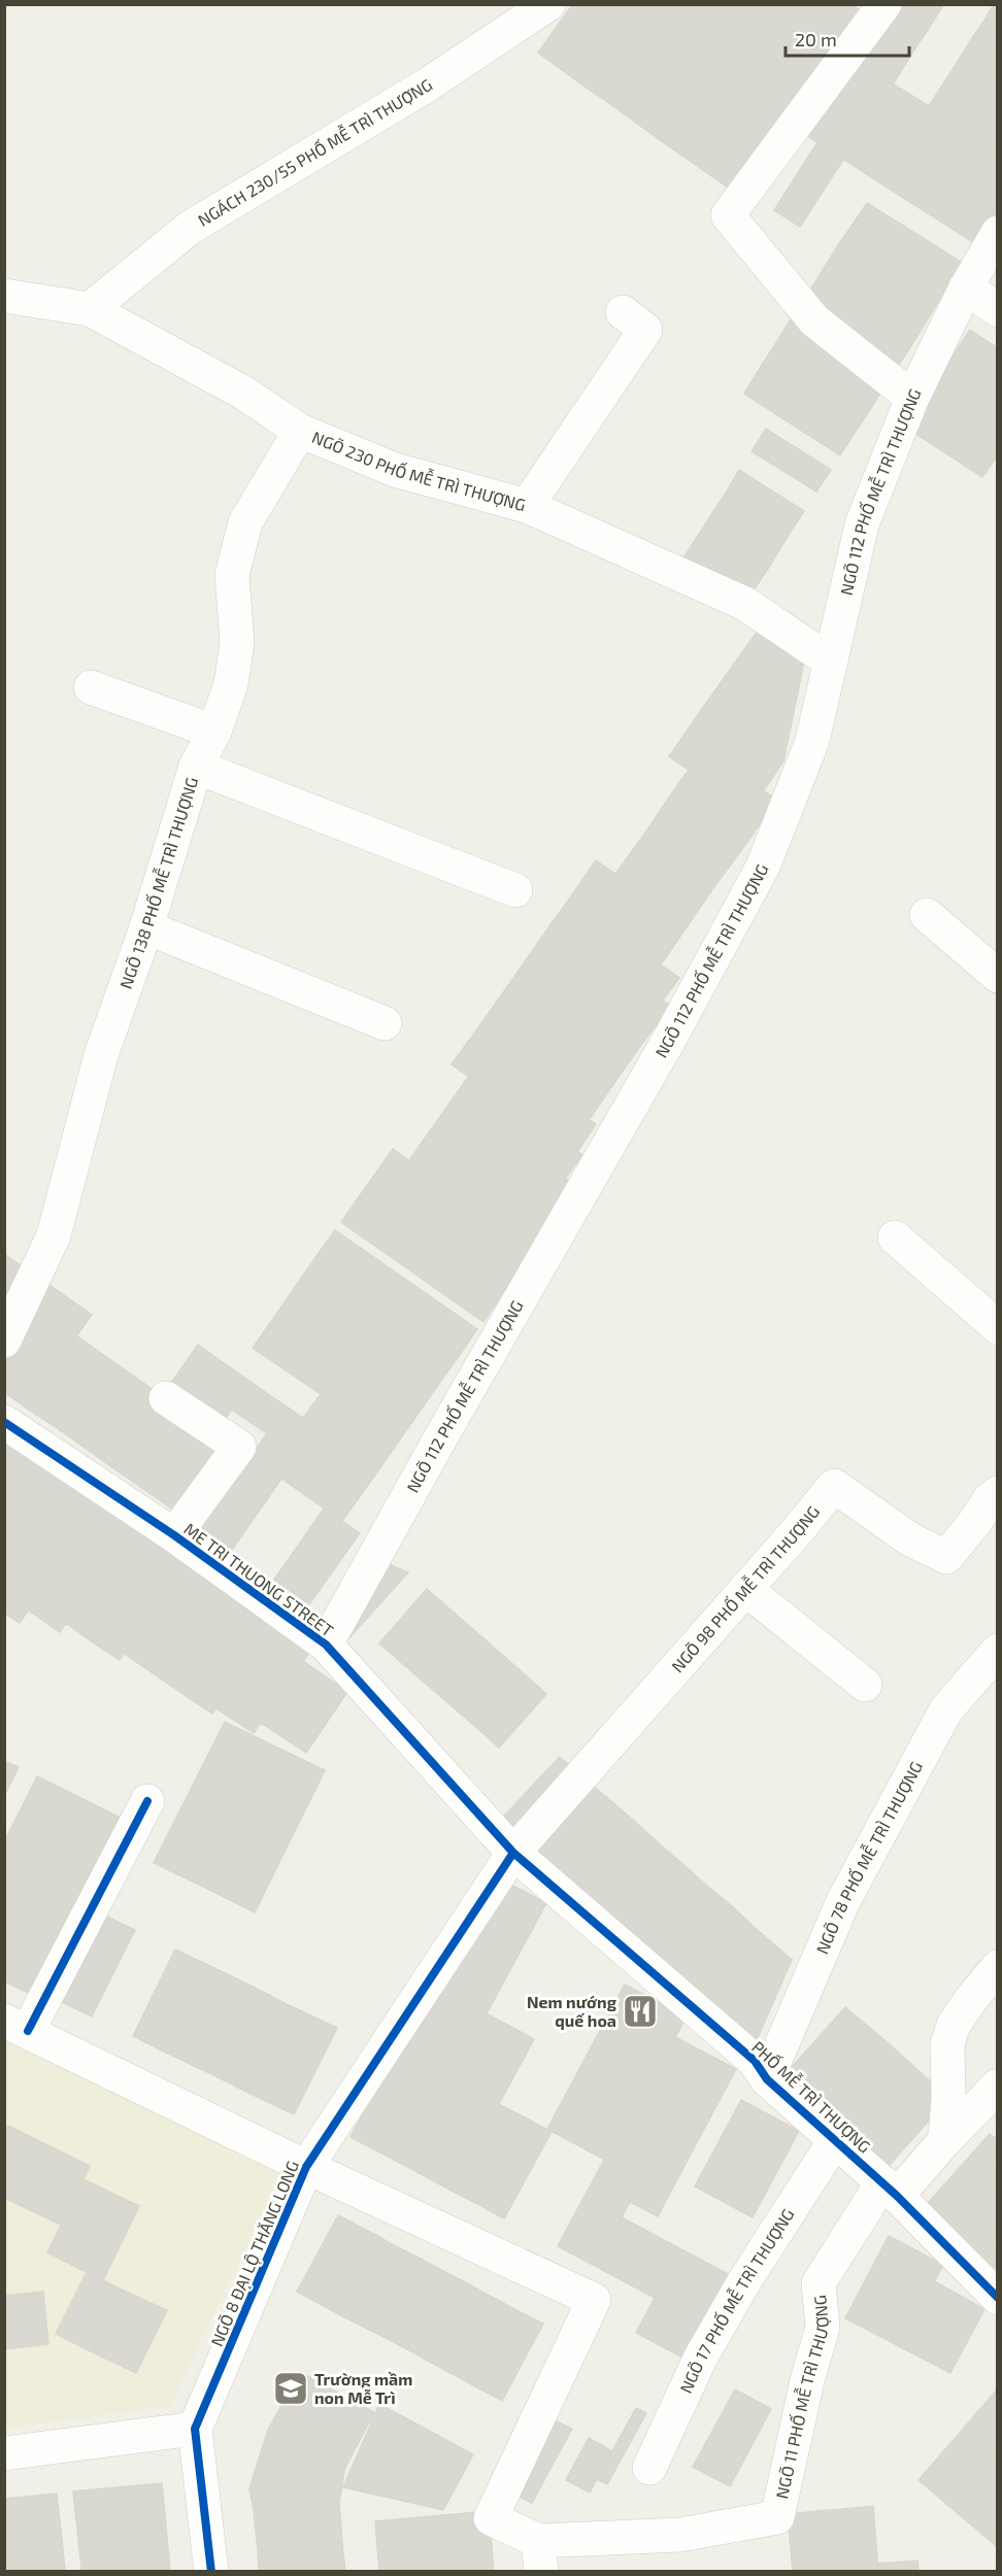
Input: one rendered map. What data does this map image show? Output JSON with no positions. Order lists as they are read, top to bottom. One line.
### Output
{"streets":{"street":["NGÁCH 230/55 PHỐ MỄ TRÌ THƯỢNG","NGÕ 230 PHỐ MỄ TRÌ THƯỢNG","NGÕ 112 PHỐ MỄ TRÌ THƯỢNG","NGÕ 138 PHỐ MỄ TRÌ THƯỢNG","ME TRI THUONG STREET","NGÕ 98 PHỐ MỄ TRÌ THƯỢNG","NGÕ 78 PHỐ MỄ TRÌ THƯỢNG","PHỐ MỄ TRÌ THƯỢNG","NGÕ 8 ĐẠI LỘ THĂNG LONG","NGÕ 17 PHỐ MỄ TRÌ THƯỢNG","NGÕ 11 PHỐ MỄ TRÌ THƯỢNG"]},"crossings":[["NGÁCH 230/55 PHỐ MỄ TRÌ THƯỢNG","NGÕ 230 PHỐ MỄ TRÌ THƯỢNG"],["NGÕ 230 PHỐ MỄ TRÌ THƯỢNG","NGÕ 112 PHỐ MỄ TRÌ THƯỢNG"],["NGÕ 230 PHỐ MỄ TRÌ THƯỢNG","NGÕ 138 PHỐ MỄ TRÌ THƯỢNG"],["NGÕ 112 PHỐ MỄ TRÌ THƯỢNG","ME TRI THUONG STREET"],["ME TRI THUONG STREET","NGÕ 98 PHỐ MỄ TRÌ THƯỢNG"],["ME TRI THUONG STREET","PHỐ MỄ TRÌ THƯỢNG"],["ME TRI THUONG STREET","NGÕ 8 ĐẠI LỘ THĂNG LONG"],["NGÕ 98 PHỐ MỄ TRÌ THƯỢNG","PHỐ MỄ TRÌ THƯỢNG"],["NGÕ 98 PHỐ MỄ TRÌ THƯỢNG","NGÕ 8 ĐẠI LỘ THĂNG LONG"],["NGÕ 78 PHỐ MỄ TRÌ THƯỢNG","PHỐ MỄ TRÌ THƯỢNG"],["PHỐ MỄ TRÌ THƯỢNG","NGÕ 8 ĐẠI LỘ THĂNG LONG"],["PHỐ MỄ TRÌ THƯỢNG","NGÕ 17 PHỐ MỄ TRÌ THƯỢNG"],["PHỐ MỄ TRÌ THƯỢNG","NGÕ 11 PHỐ MỄ TRÌ THƯỢNG"]],"places":{"restaurant":["Nem nướng quế hoa"],"school or university":["Trường mầm non Mễ Trì"]},"scale_bar":"20 m"}
